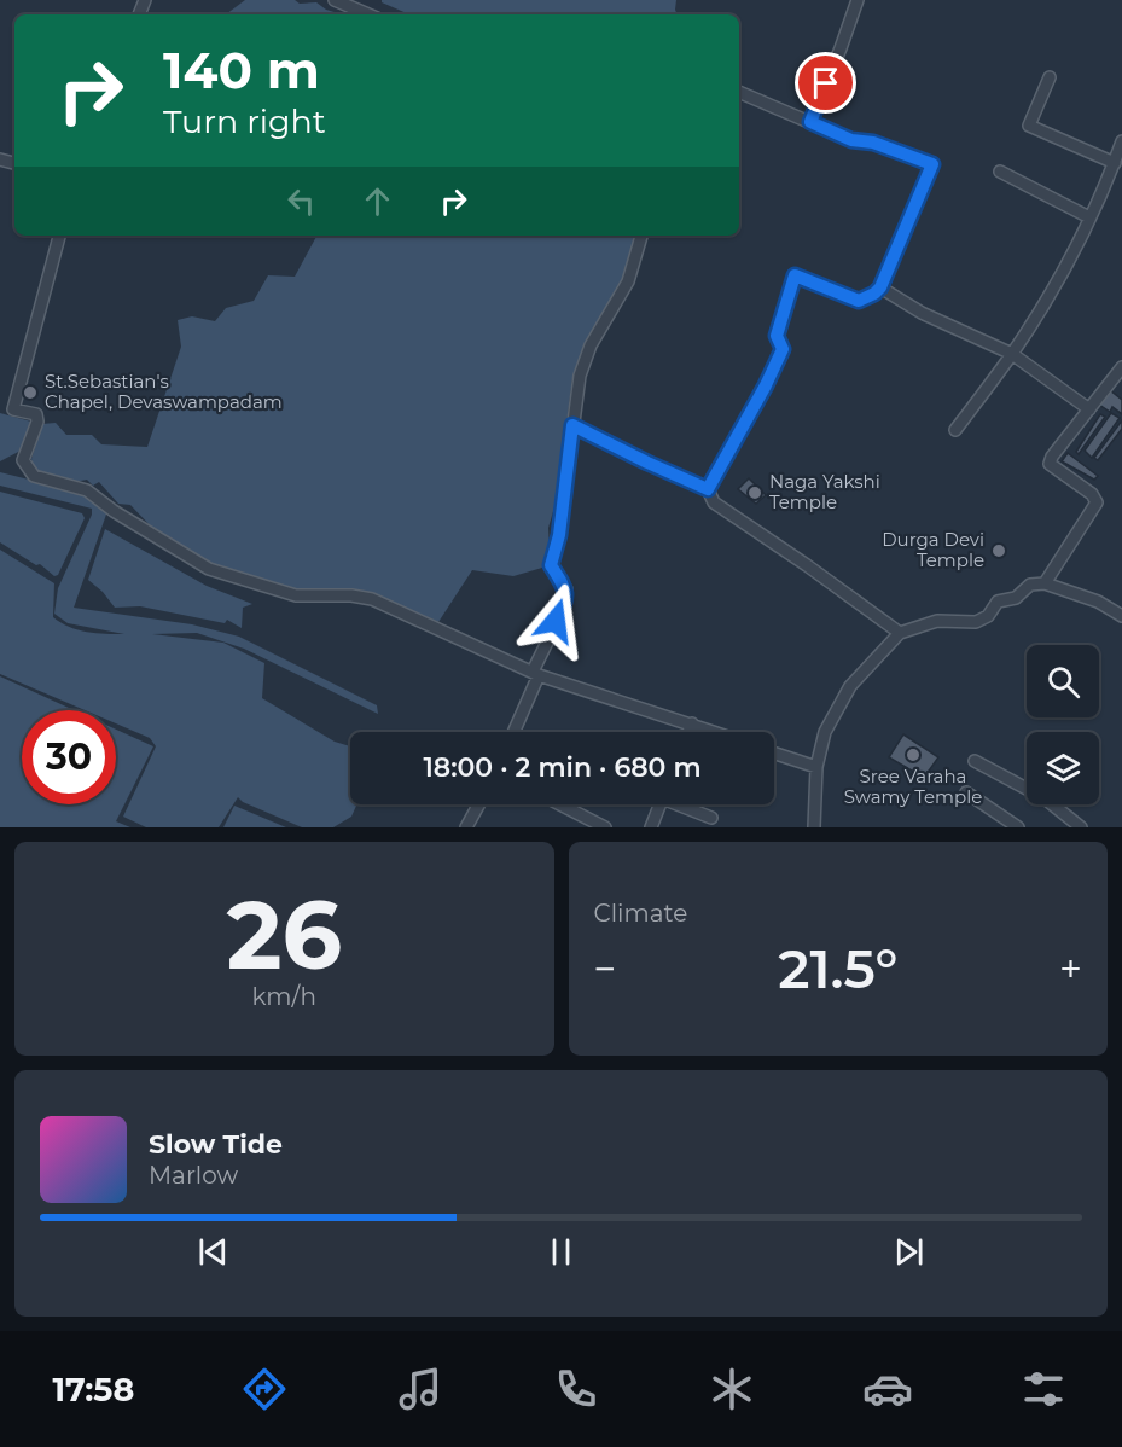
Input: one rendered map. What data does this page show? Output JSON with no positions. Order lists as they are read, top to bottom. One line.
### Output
{"places":["St.Sebastian's Chapel, Devaswampadam","Naga Yakshi Temple","Durga Devi Temple","Sree Varaha Swamy Temple"],"page":{"turn":["140 m","Turn right"],"limit":"30","trip":"18:00 · 2 min · 680 m","tile":[["26","km/h"],"Climate"],"heat":["−","21.5°","+"],"song":["Slow Tide","Marlow"],"tabs":"17:58"}}
